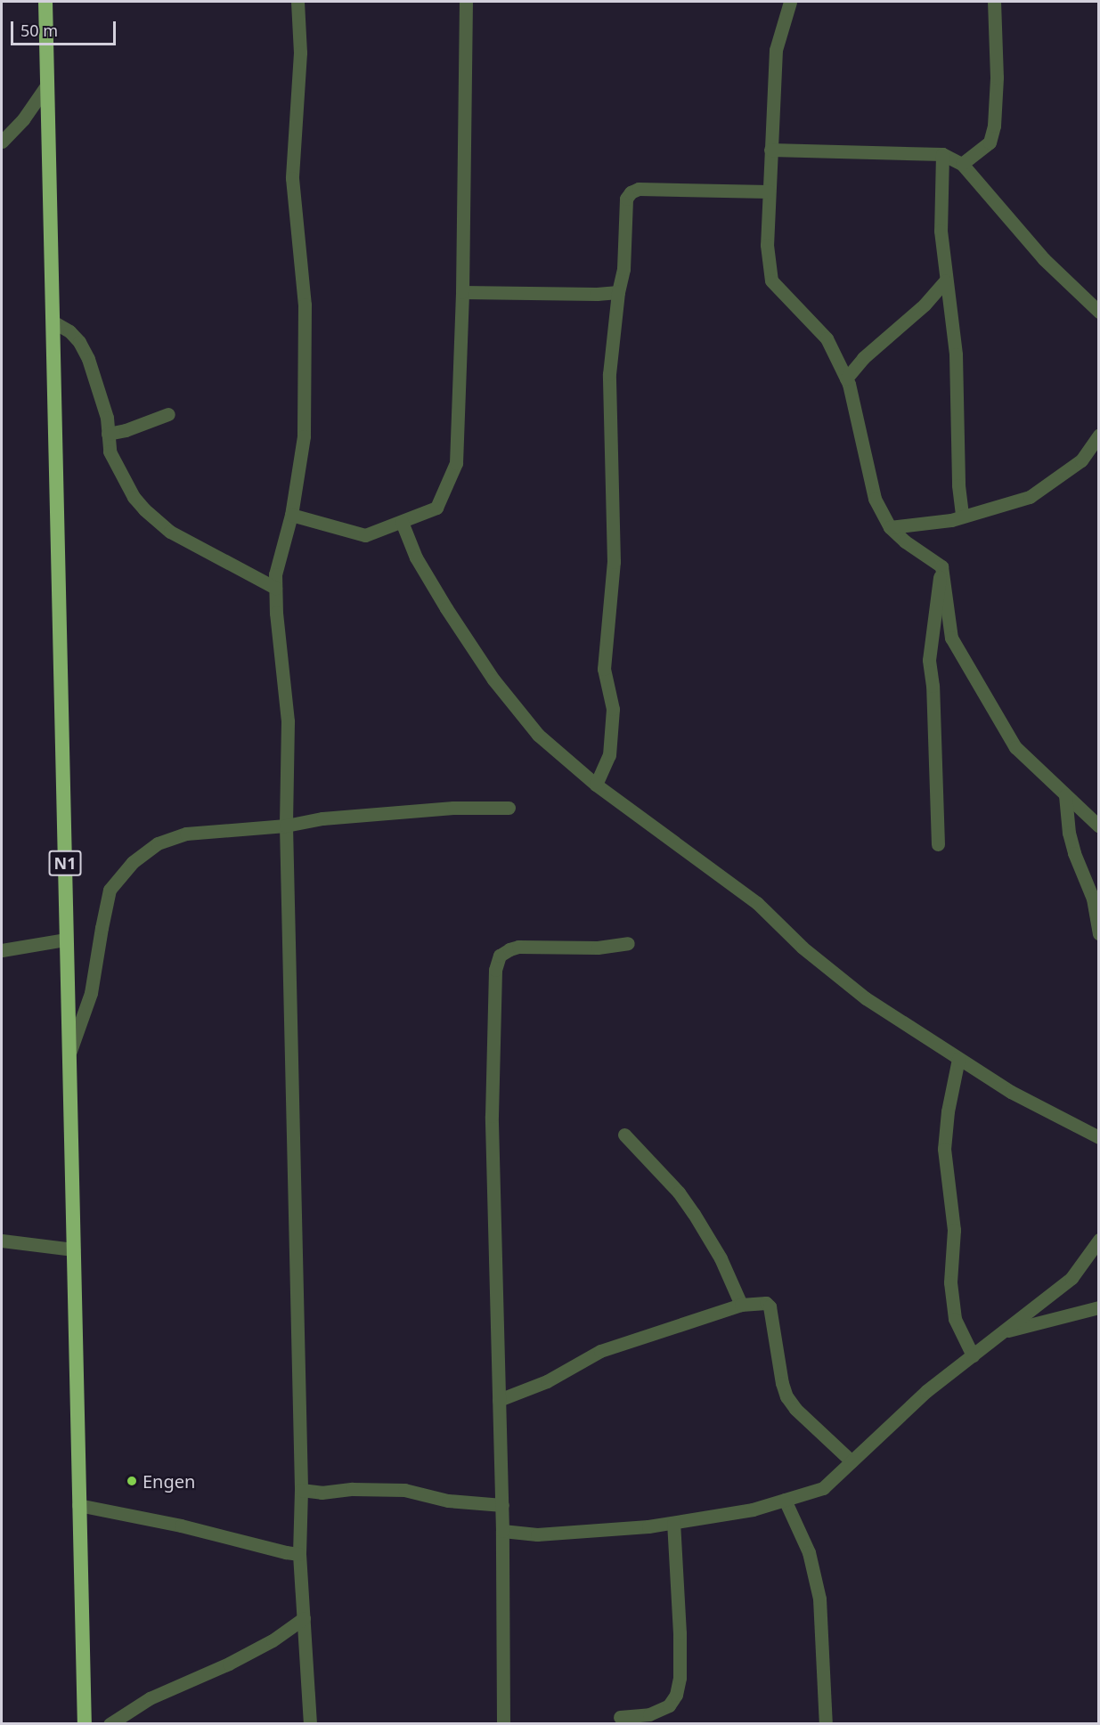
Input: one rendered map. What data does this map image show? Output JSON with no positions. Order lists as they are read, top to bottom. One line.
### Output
{"streets":{"highway":["N1"]},"places":["Engen"],"scale_bar":"50 m"}
